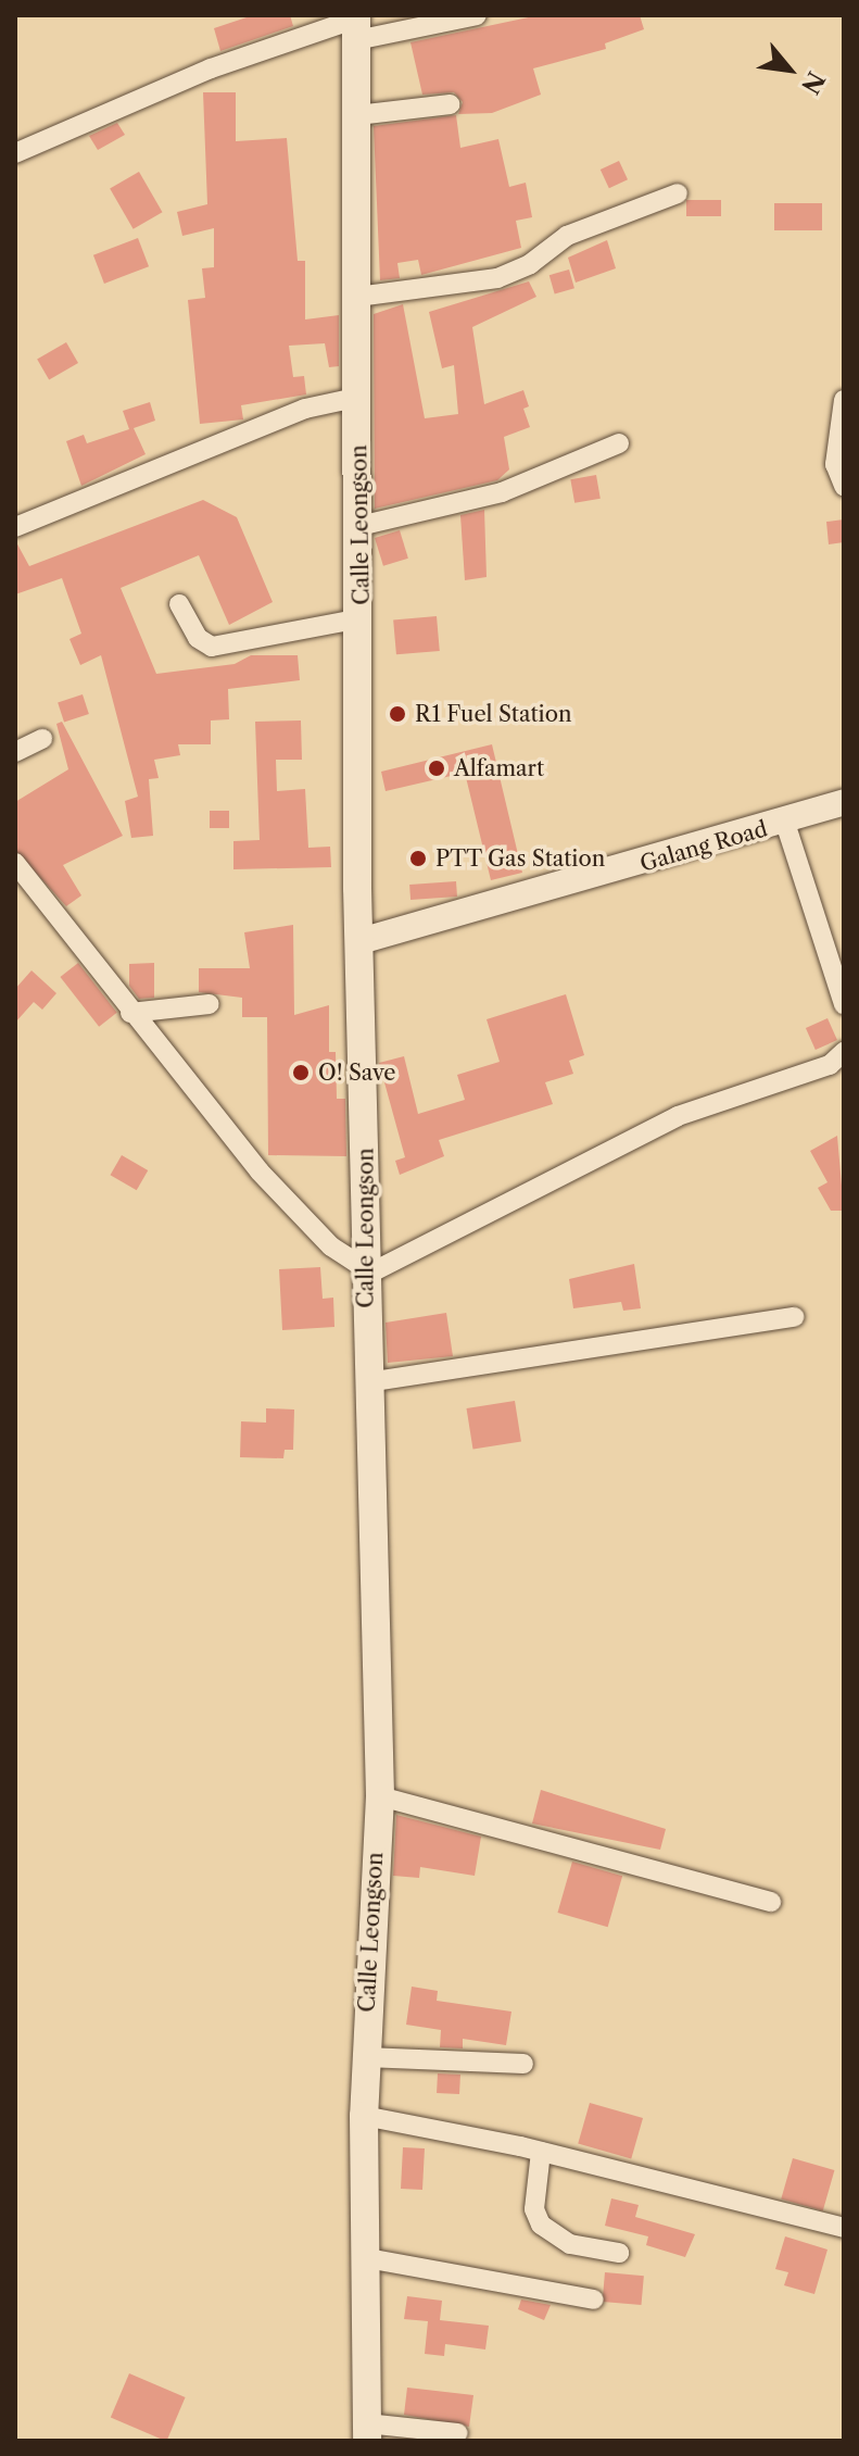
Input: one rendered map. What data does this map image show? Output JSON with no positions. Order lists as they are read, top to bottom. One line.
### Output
{"streets":{"main road":["Calle Leongson"],"street":["Galang Road"]},"crossings":[["Calle Leongson","Galang Road"]],"places":["R1 Fuel Station","Alfamart","PTT Gas Station","O! Save"],"north":"bottom right"}
